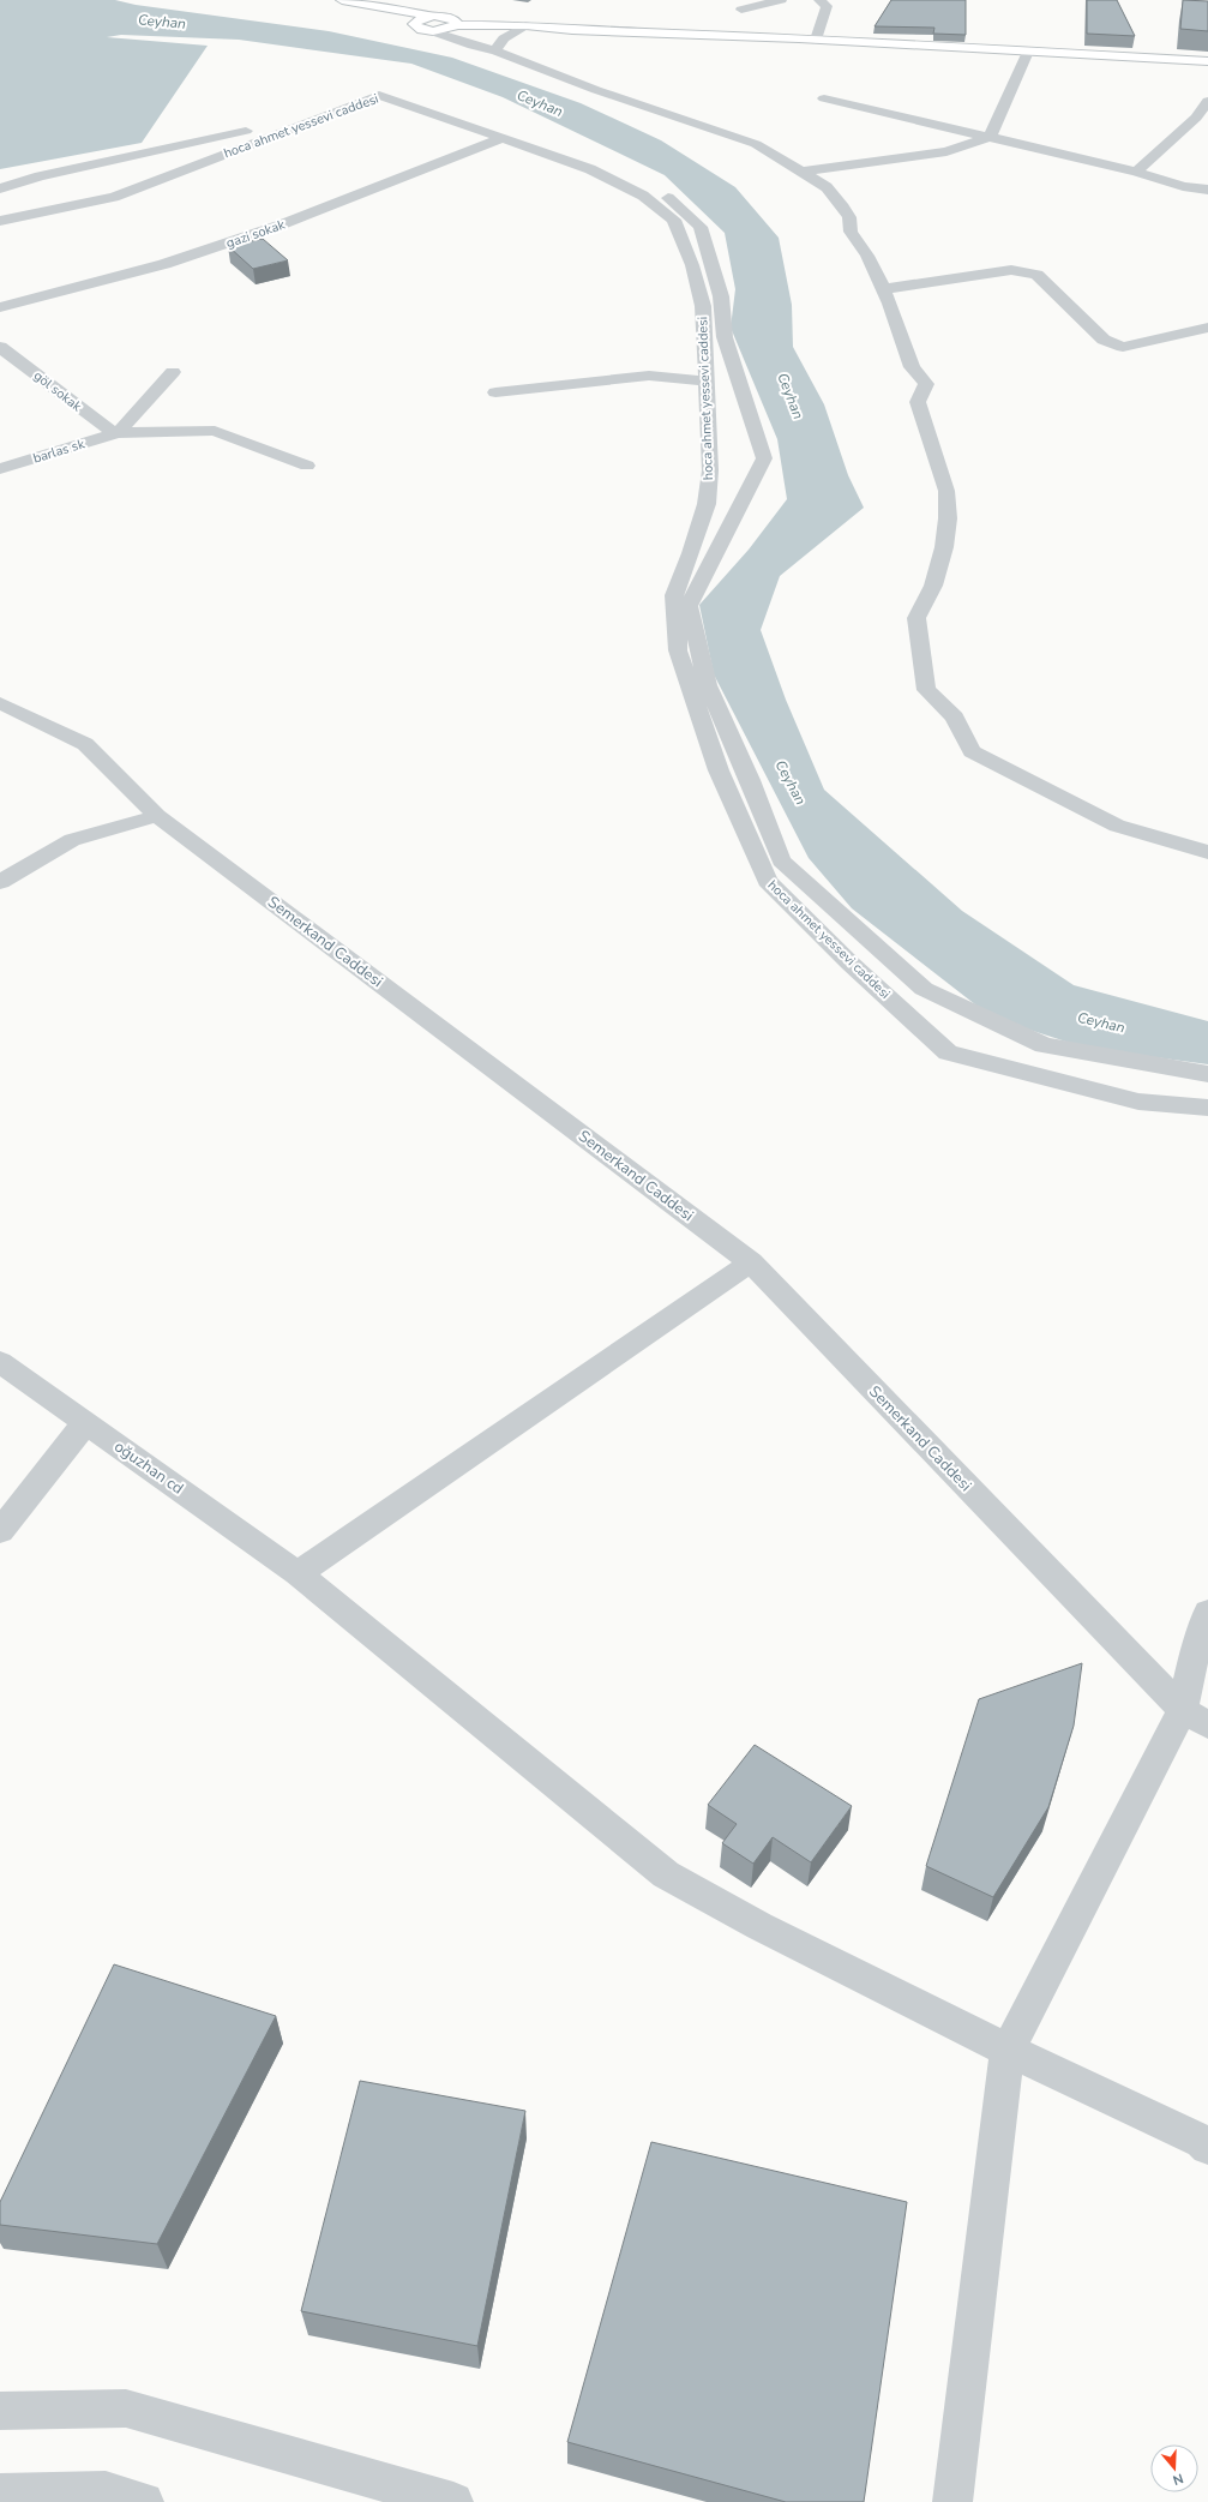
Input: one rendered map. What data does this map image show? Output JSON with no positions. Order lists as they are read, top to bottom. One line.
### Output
{"streets":{"street":["hoca ahmet yessevi caddesi","gazi sokak","göl sokak","barlas sk","Semerkand Caddesi","oğuzhan cd"]},"crossings":[["hoca ahmet yessevi caddesi","gazi sokak"],["göl sokak","barlas sk"]],"water":["Ceyhan"],"north":"bottom"}
